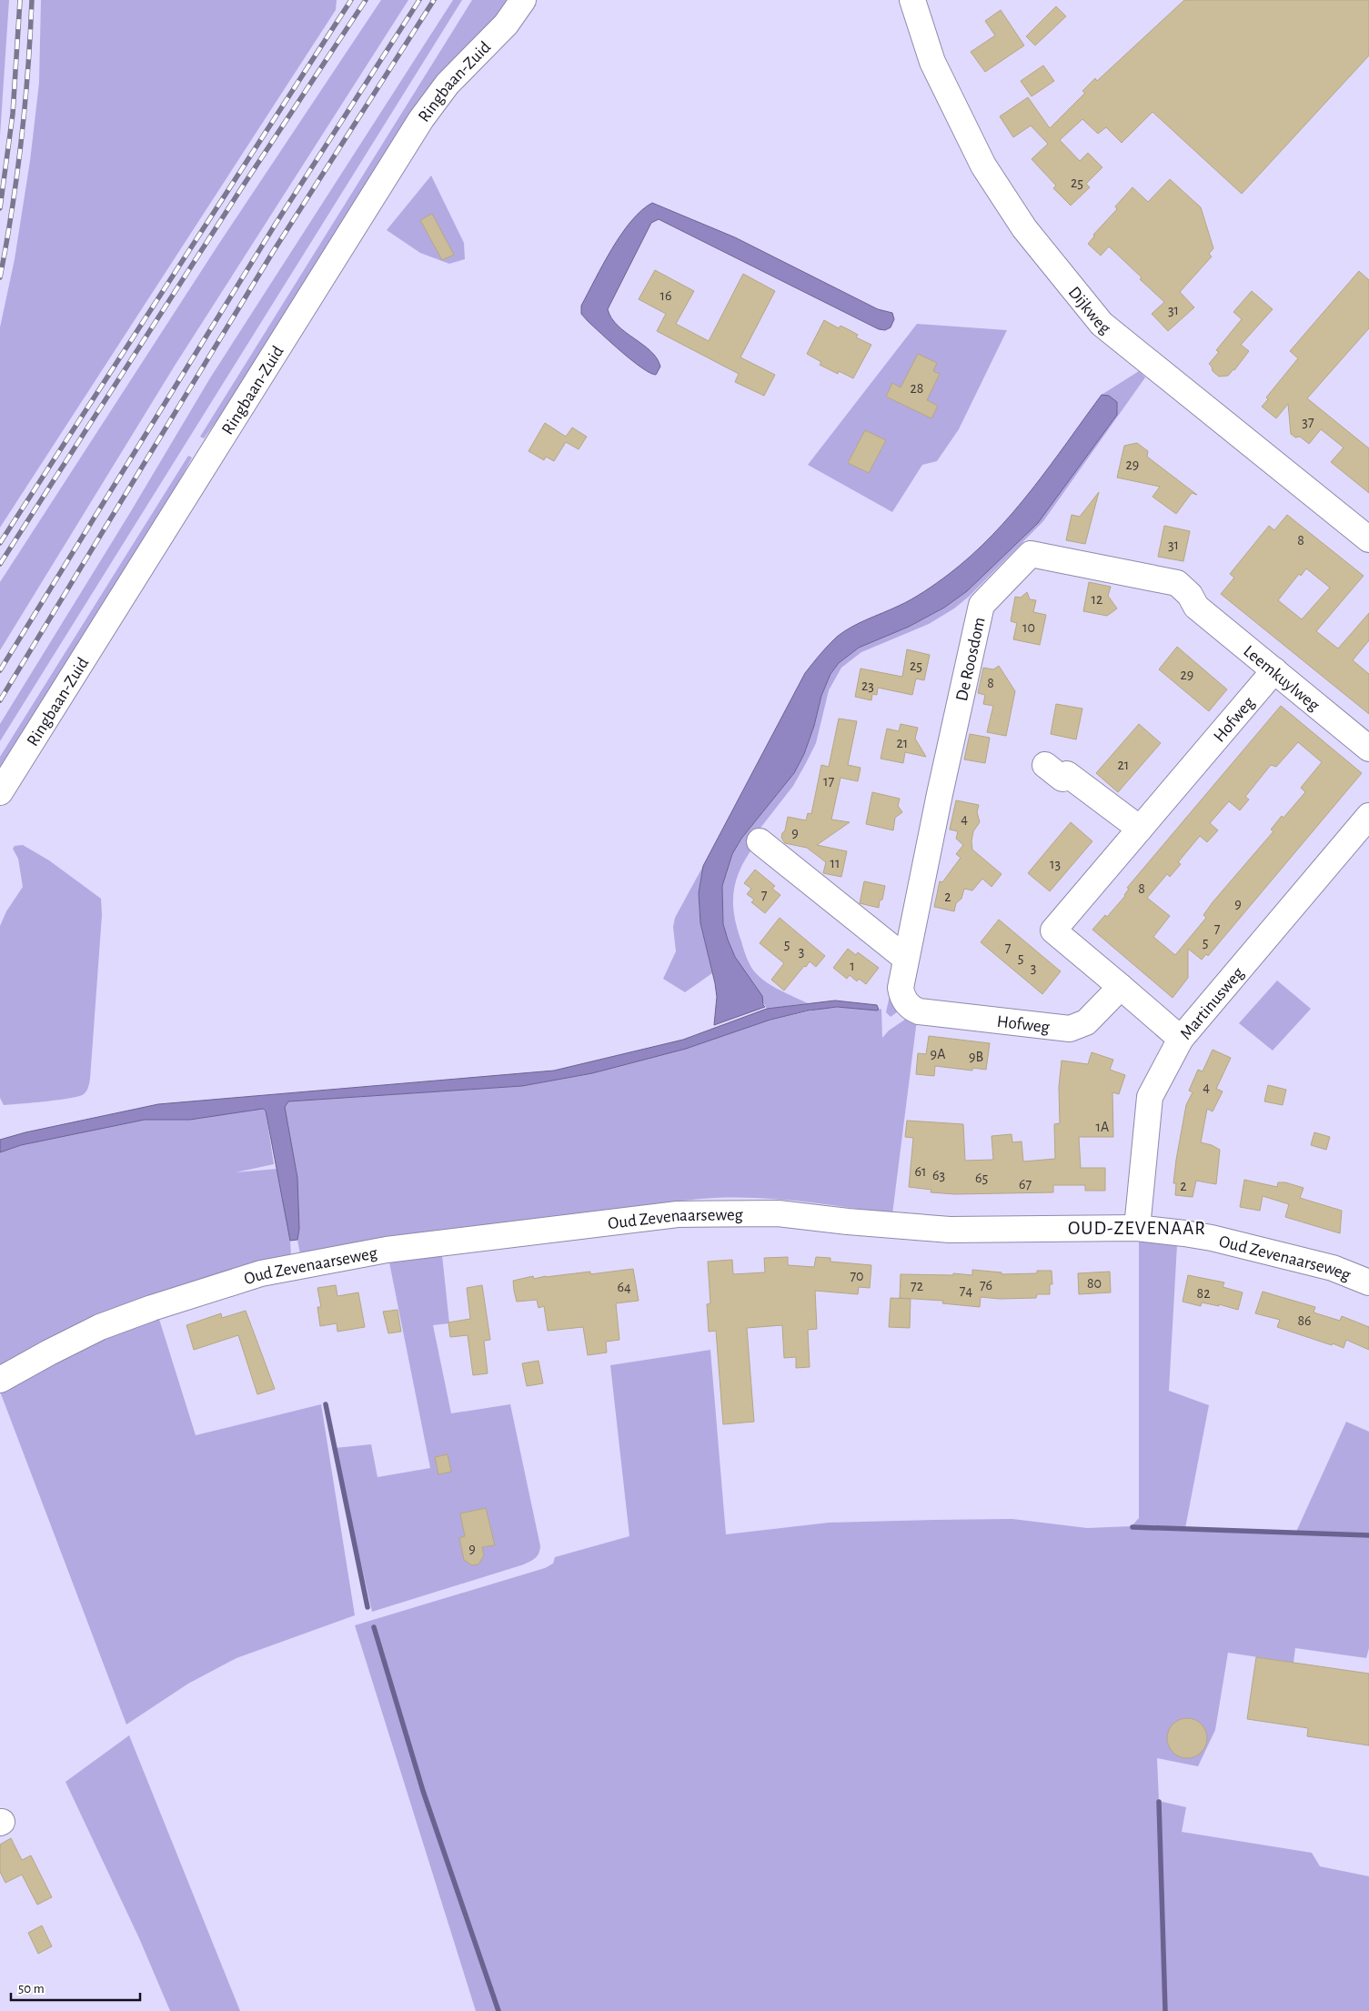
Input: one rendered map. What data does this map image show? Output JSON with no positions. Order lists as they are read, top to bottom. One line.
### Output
{"streets":{"street":["Ringbaan-Zuid","Dijkweg","De Roosdom","Leemkuylweg","Hofweg","Martinusweg","Oud Zevenaarseweg"]},"crossings":[["De Roosdom","Leemkuylweg"],["De Roosdom","Hofweg"],["Leemkuylweg","Hofweg"],["Hofweg","Martinusweg"],["Martinusweg","Oud Zevenaarseweg"]],"districts":["OUD-ZEVENAAR"],"house_numbers":["25","16","31","28","37","29","8","31","12","10","25","29","8","23","21","21","17","4","9","11","13","8","7","2","9","7","5","5","7","3","5","1","3","9A","9B","4","1A","61","63","65","67","2","70","80","76","72","64","74","82","86","9"],"scale_bar":"50 m"}
